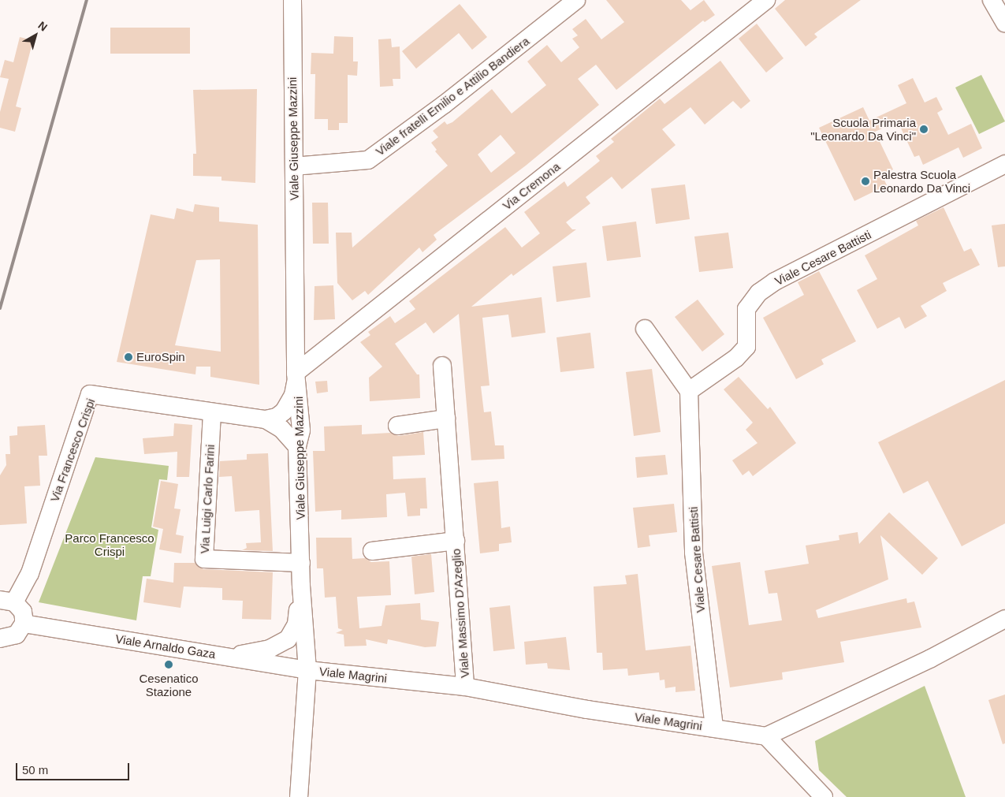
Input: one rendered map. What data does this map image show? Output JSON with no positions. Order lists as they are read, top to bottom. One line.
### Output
{"streets":{"street":["Viale fratelli Emilio e Attilio Bandiera","Viale Giuseppe Mazzini","Via Cremona","Viale Cesare Battisti","Via Francesco Crispi","Via Luigi Carlo Farini","Viale Massimo D'Azeglio","Viale Arnaldo Gaza","Viale Magrini"]},"crossings":[["Viale fratelli Emilio e Attilio Bandiera","Viale Giuseppe Mazzini"],["Viale Giuseppe Mazzini","Via Cremona"],["Viale Giuseppe Mazzini","Via Francesco Crispi"],["Viale Giuseppe Mazzini","Via Luigi Carlo Farini"],["Viale Giuseppe Mazzini","Viale Arnaldo Gaza"],["Viale Giuseppe Mazzini","Viale Magrini"],["Via Cremona","Via Francesco Crispi"],["Viale Cesare Battisti","Viale Magrini"],["Via Francesco Crispi","Via Luigi Carlo Farini"],["Viale Massimo D'Azeglio","Viale Magrini"],["Viale Arnaldo Gaza","Viale Magrini"]],"parks":["Parco Francesco Crispi"],"places":["Scuola Primaria \"Leonardo Da Vinci\"","Palestra Scuola Leonardo Da Vinci","EuroSpin","Cesenatico Stazione"],"scale_bar":"50 m","north":"top right"}
